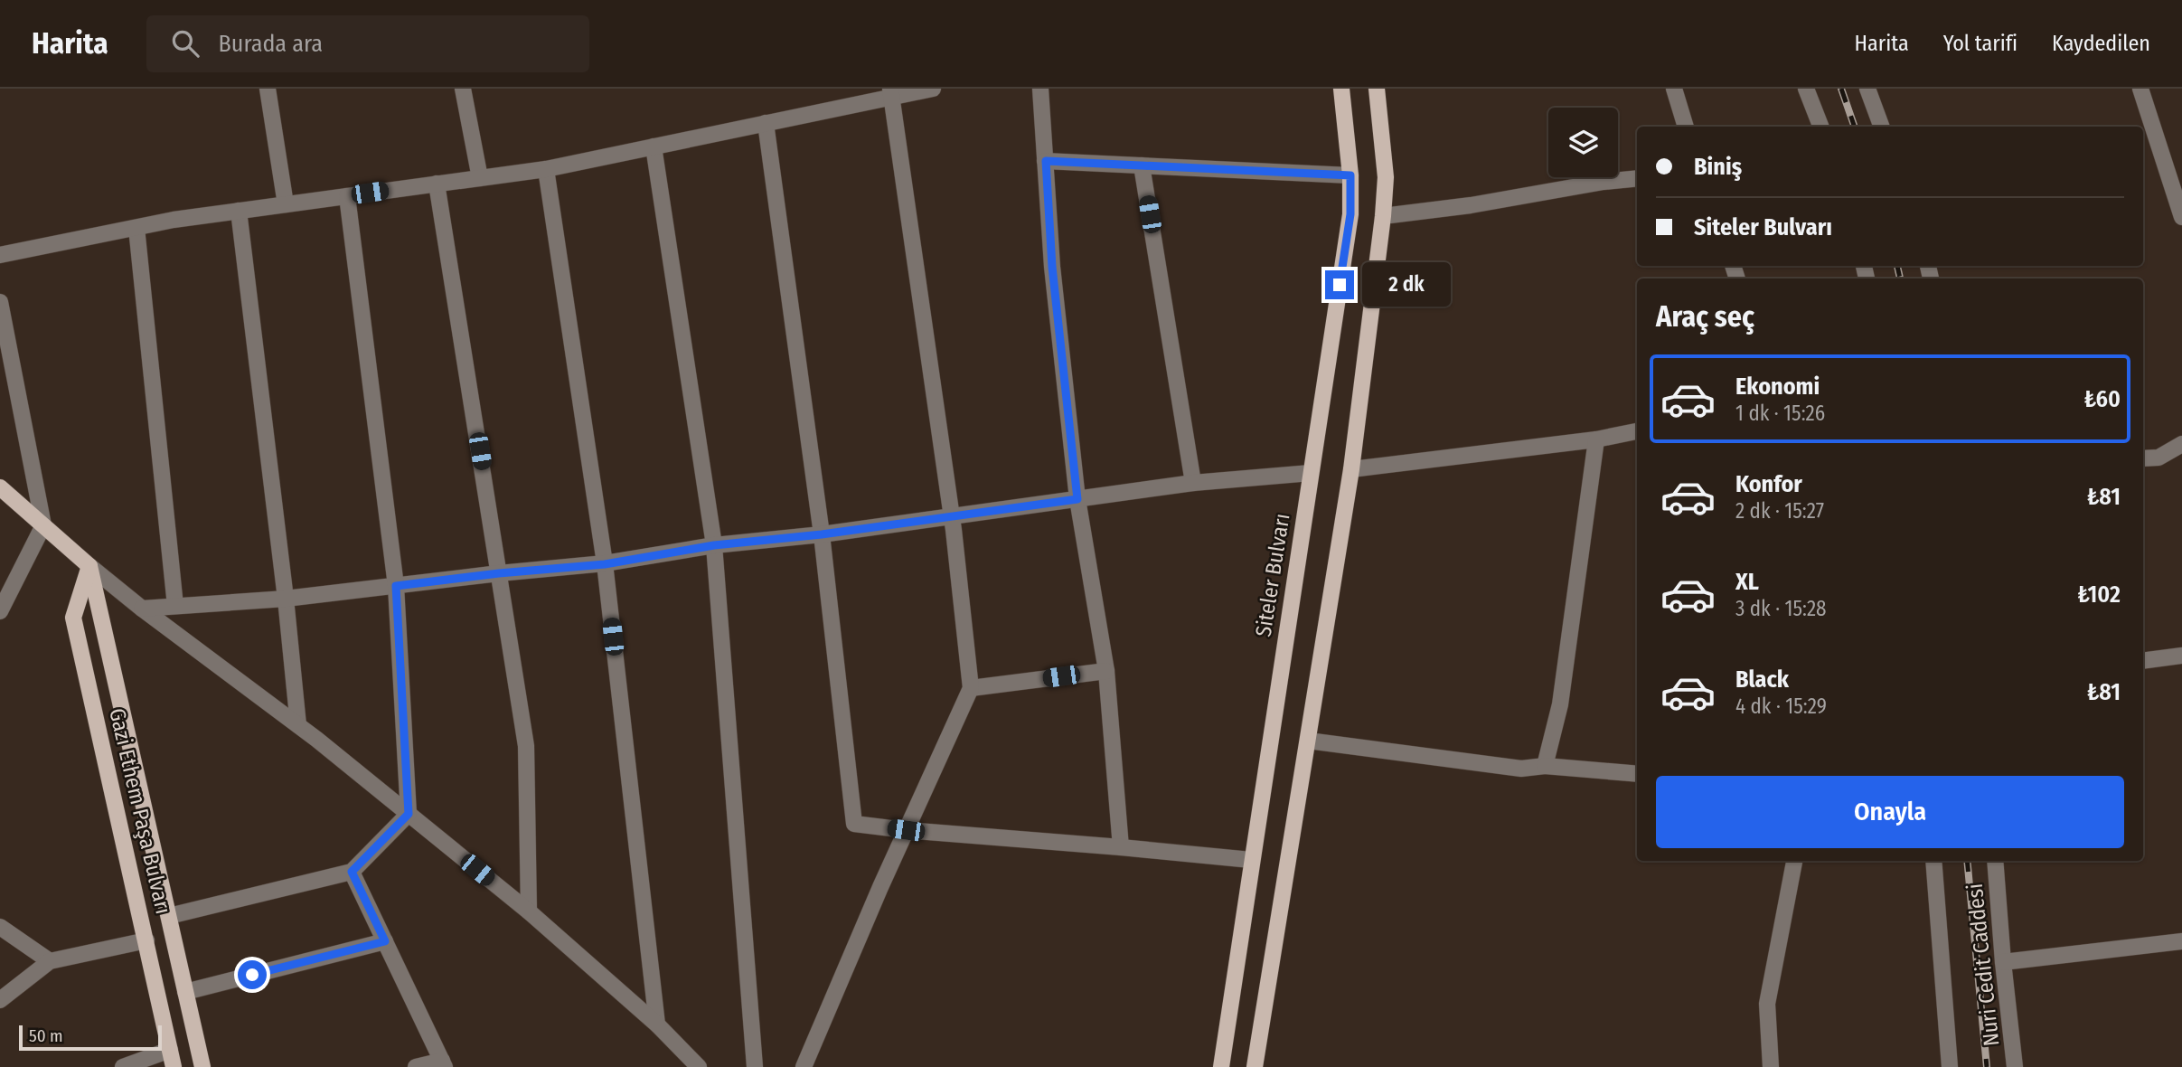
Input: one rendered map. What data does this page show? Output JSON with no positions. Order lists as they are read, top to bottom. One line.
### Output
{"streets":{"main road":["Siteler Bulvarı","Gazi Ethem Paşa Bulvarı"],"street":["Nuri Cedit Caddesi"]},"scale_bar":"50 m","page":{"header":"Harita","search":"Burada ara","nav":["Harita","Yol tarifi","Kaydedilen"],"banner":["Biniş","Siteler Bulvarı"],"bubble":"2 dk","heading":"Araç seç","list":[{"name":"Ekonomi","note":"1 dk · 15:26","value":"₺60"},{"name":"Konfor","note":"2 dk · 15:27","value":"₺81"},{"name":"XL","note":"3 dk · 15:28","value":"₺102"},{"name":"Black","note":"4 dk · 15:29","value":"₺81"}],"buttons":"Onayla","scale":"50 m"}}
